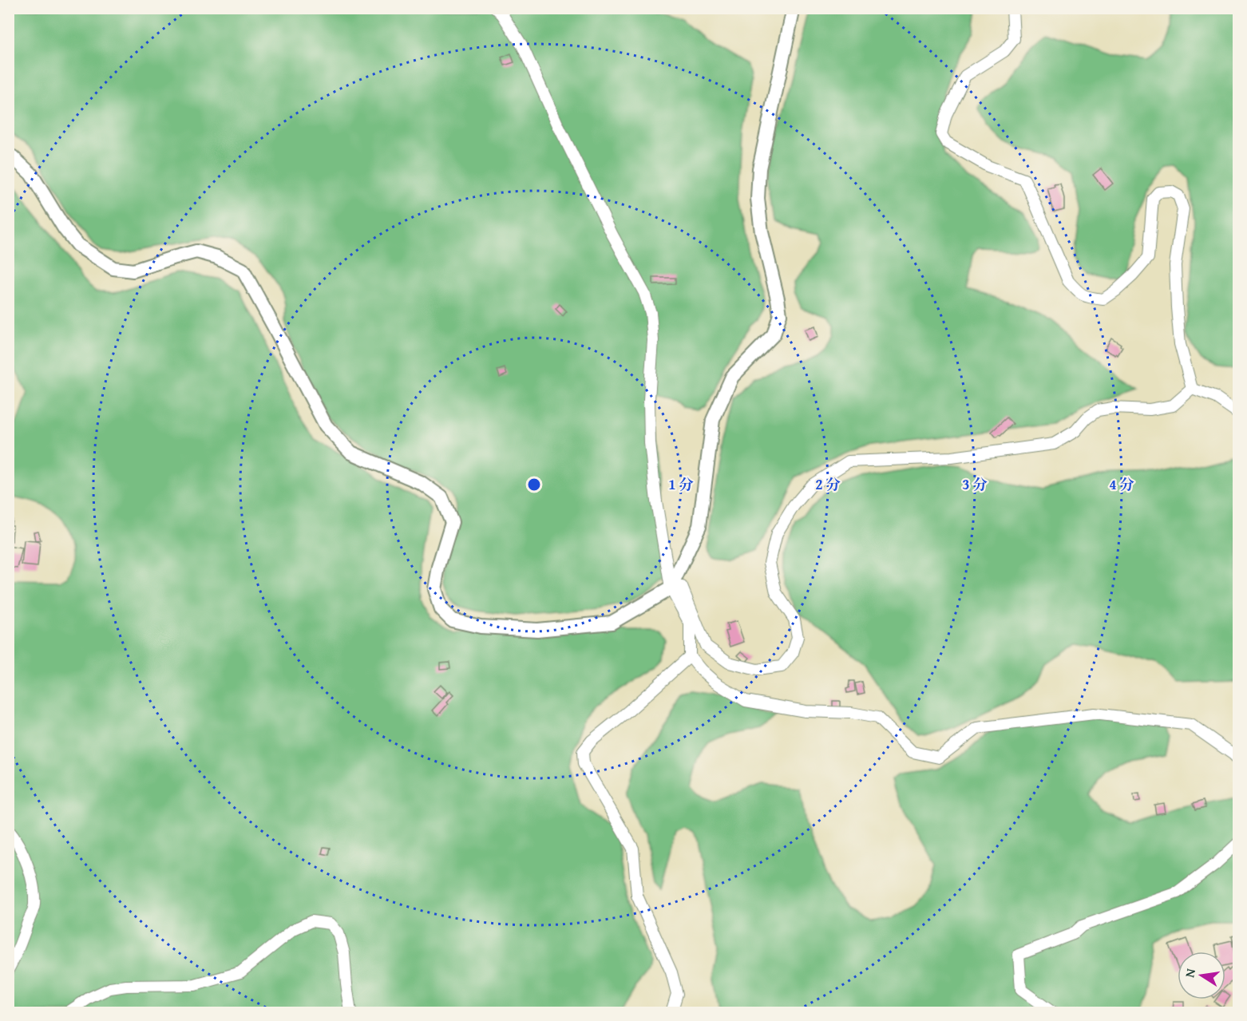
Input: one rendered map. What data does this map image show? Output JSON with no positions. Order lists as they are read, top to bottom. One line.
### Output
{"north":"left","rings":["1 分","2 分","3 分","4 分"]}
